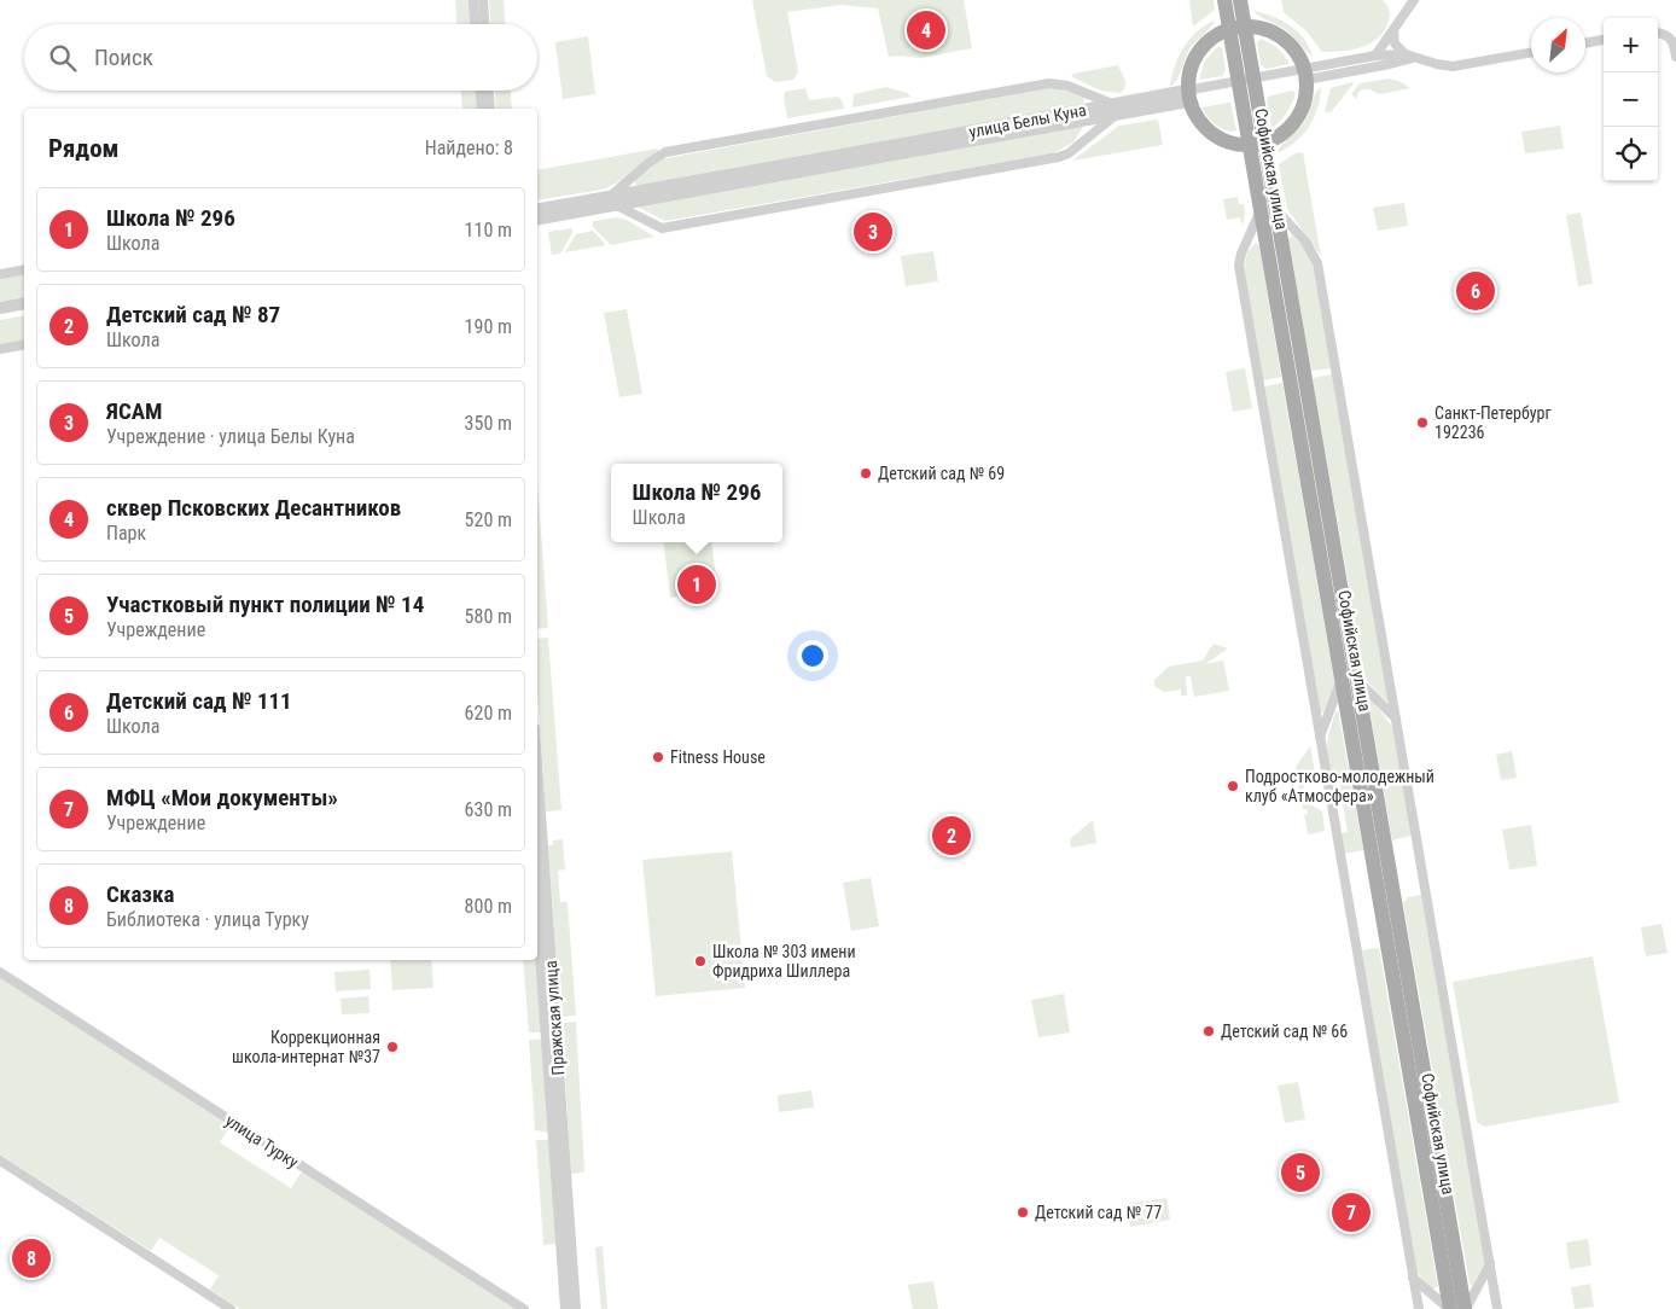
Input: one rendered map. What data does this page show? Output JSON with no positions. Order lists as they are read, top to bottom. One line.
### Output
{"streets":{"main road":["Софийская улица"],"street":["улица Белы Куна","Пражская улица","улица Турку"]},"crossings":[["улица Белы Куна","Софийская улица"]],"places":["Санкт-Петербург 192236","Детский сад № 69","Fitness House","Подростково-молодежный клуб «Атмосфера»","Школа № 303 имени Фридриха Шиллера","Детский сад № 66","Коррекционная школа-интернат №37","Детский сад № 77"],"north":"top right","page":{"pins":["4","3","6","1","2","5","7","8"],"map_buttons":["+","−"],"search":"Поиск","heading":["Рядом","Найдено: 8"],"list":[{"mark":"1","name":"Школа № 296","note":"Школа","value":"110 m"},{"mark":"2","name":"Детский сад № 87","note":"Школа","value":"190 m"},{"mark":"3","name":"ЯСАМ","note":"Учреждение · улица Белы Куна","value":"350 m"},{"mark":"4","name":"сквер Псковских Десантников","note":"Парк","value":"520 m"},{"mark":"5","name":"Участковый пункт полиции № 14","note":"Учреждение","value":"580 m"},{"mark":"6","name":"Детский сад № 111","note":"Школа","value":"620 m"},{"mark":"7","name":"МФЦ «Мои документы»","note":"Учреждение","value":"630 m"},{"mark":"8","name":"Сказка","note":"Библиотека · улица Турку","value":"800 m"}],"popup":["Школа № 296","Школа"]}}
